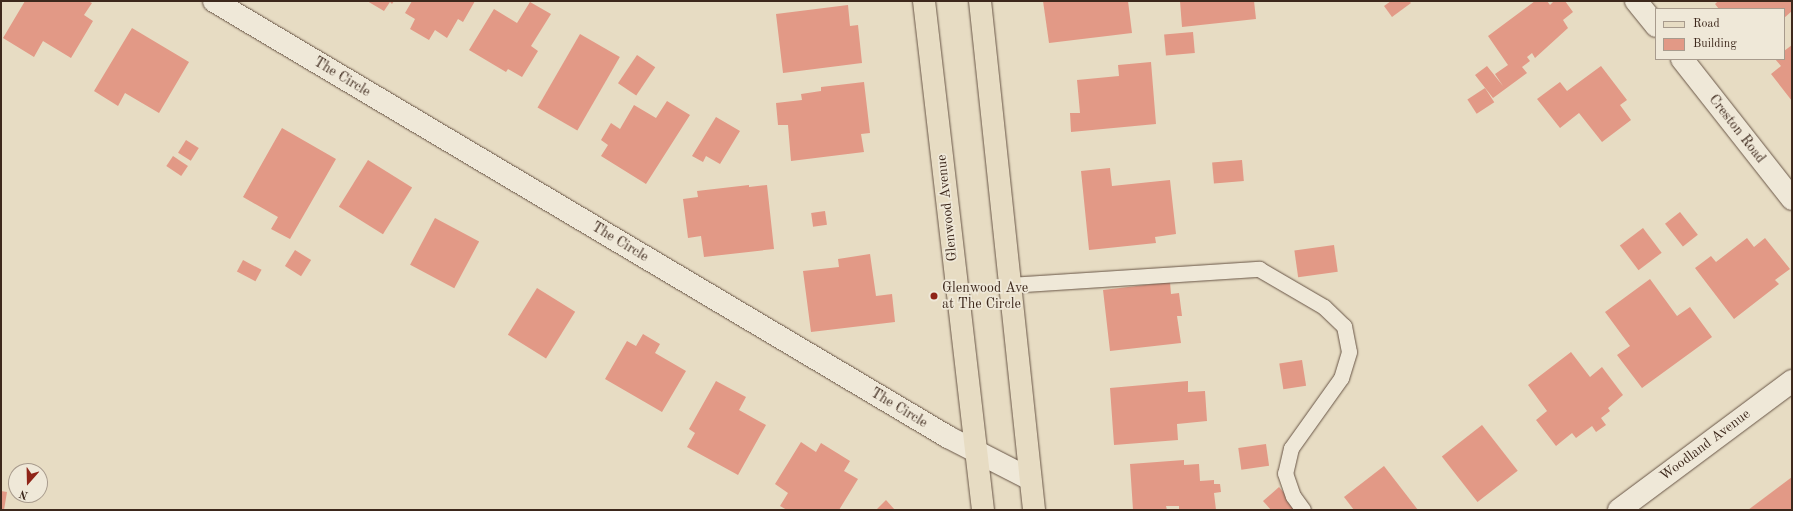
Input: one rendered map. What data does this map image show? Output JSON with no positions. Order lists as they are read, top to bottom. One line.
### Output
{"streets":{"main road":["Glenwood Avenue"],"street":["The Circle","Creston Road","Woodland Avenue"]},"crossings":[["The Circle","Glenwood Avenue"]],"places":["Glenwood Ave at The Circle"],"legend":["Road","Building"],"north":"bottom"}
